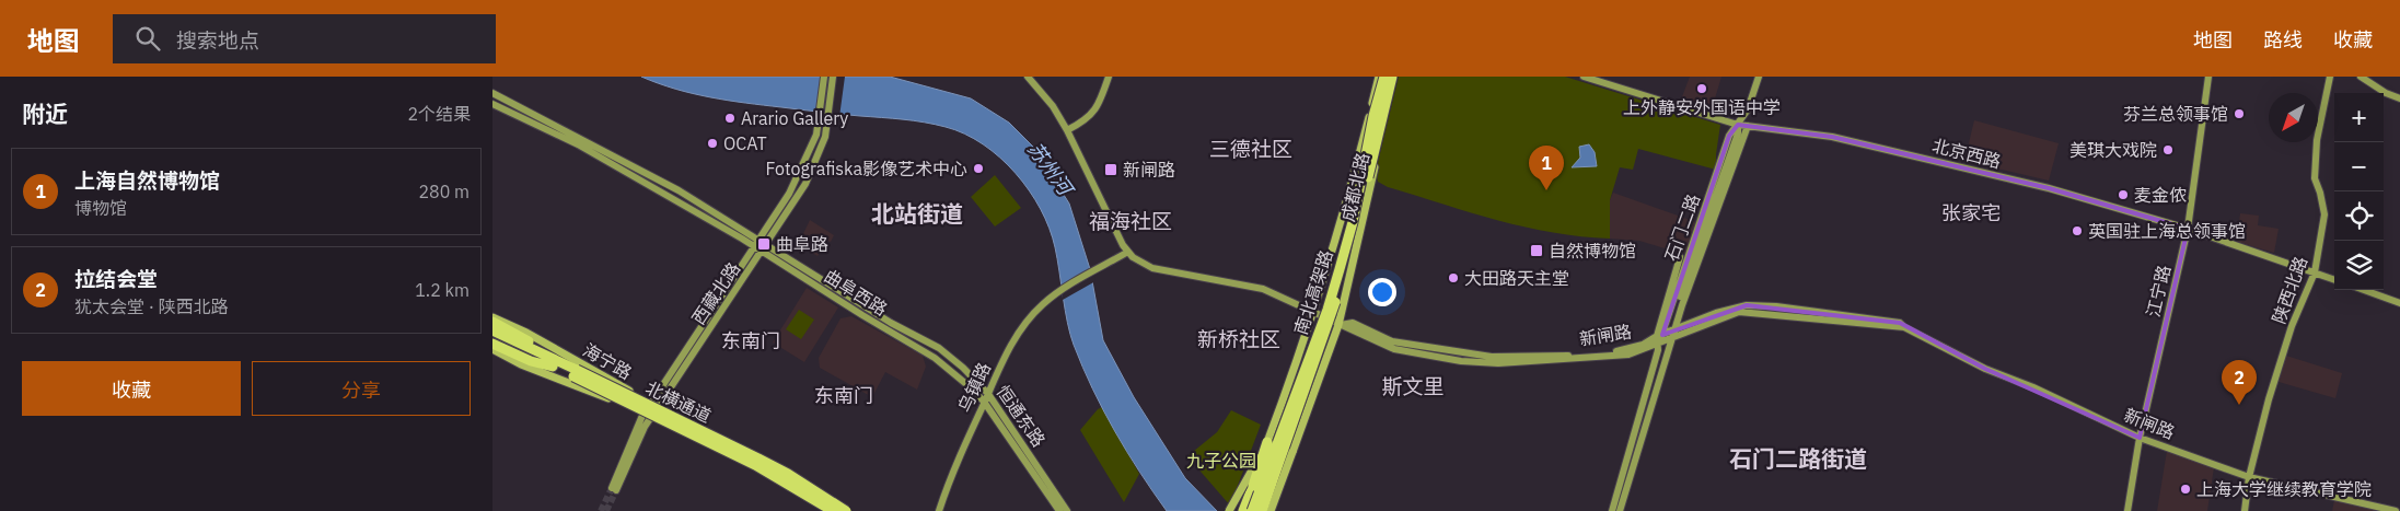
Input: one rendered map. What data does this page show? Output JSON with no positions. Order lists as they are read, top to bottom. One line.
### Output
{"streets":{"highway":["南北高架路","北横通道"],"main road":["北京西路","成都北路","石门二路","陕西北路","江宁路","曲阜西路","西藏北路","新闸路","海宁路","乌镇路","恒通东路"]},"crossings":[["北京西路","石门二路"],["北京西路","陕西北路"],["北京西路","江宁路"],["成都北路","南北高架路"],["成都北路","新闸路"],["石门二路","新闸路"],["陕西北路","新闸路"],["江宁路","新闸路"],["曲阜西路","西藏北路"],["曲阜西路","恒通东路"],["西藏北路","海宁路"],["新闸路","乌镇路"],["海宁路","北横通道"],["乌镇路","恒通东路"]],"districts":["三德社区","张家宅","北站街道","福海社区","新桥社区","东南门","斯文里","东南门","石门二路街道"],"water":["苏州河"],"parks":["九子公园"],"places":{"other":["上外静安外国语中学","芬兰总领事馆","Arario Gallery","OCAT","美琪大戏院","Fotografiska影像艺术中心","麦金侬","英国驻上海总领事馆","大田路天主堂","上海大学继续教育学院"],"transit":["新闸路","曲阜路","自然博物馆"]},"north":"bottom left","page":{"header":"地图","search":"搜索地点","nav":["地图","路线","收藏"],"heading":["附近","2个结果"],"map_buttons":["+","−"],"pins":["1","2"],"list":[{"mark":"1","name":"上海自然博物馆","note":"博物馆","value":"280 m"},{"mark":"2","name":"拉结会堂","note":"犹太会堂 · 陕西北路","value":"1.2 km"}],"buttons":["收藏","分享"]}}
